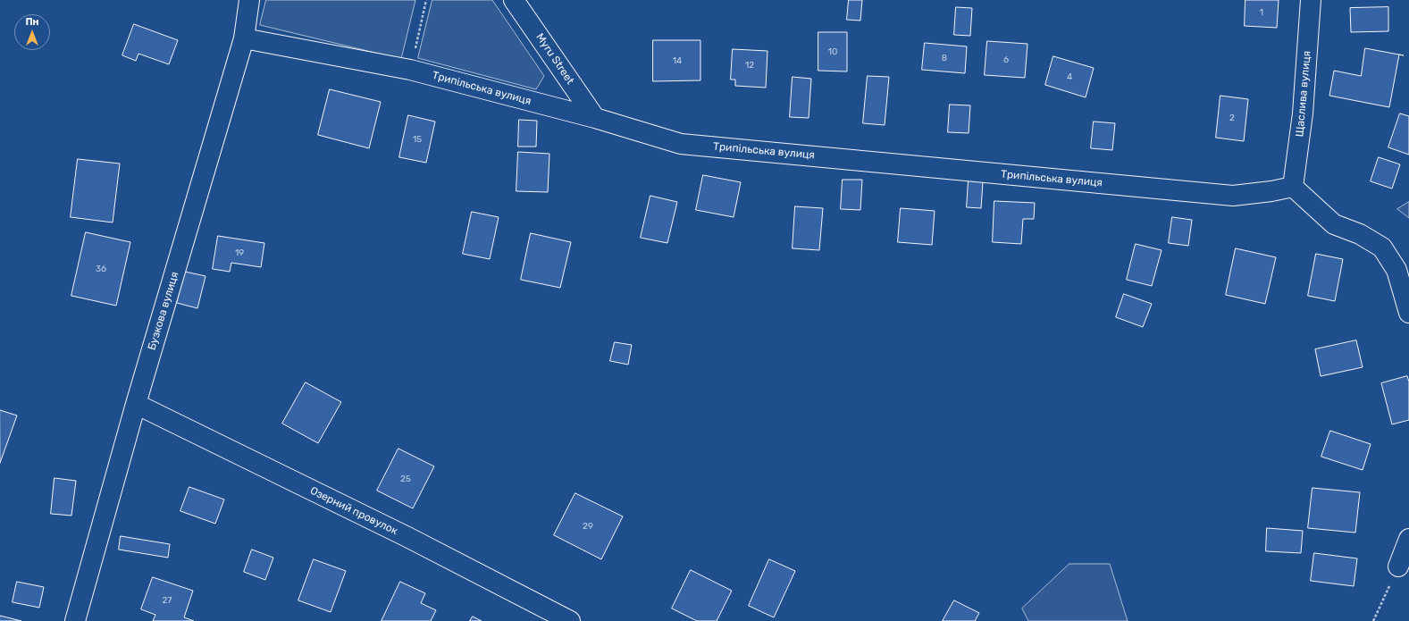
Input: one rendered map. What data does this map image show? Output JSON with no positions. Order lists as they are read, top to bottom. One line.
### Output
{"streets":{"street":["Myru Street","Трипільська вулиця","Щаслива вулиця","Бузкова вулиця","Озерний провулок"]},"crossings":[["Myru Street","Трипільська вулиця"],["Трипільська вулиця","Щаслива вулиця"],["Трипільська вулиця","Бузкова вулиця"],["Бузкова вулиця","Озерний провулок"]],"house_numbers":["1","10","8","6","14","12","4","2","15","19","36","25","29","27"],"north":"top"}
